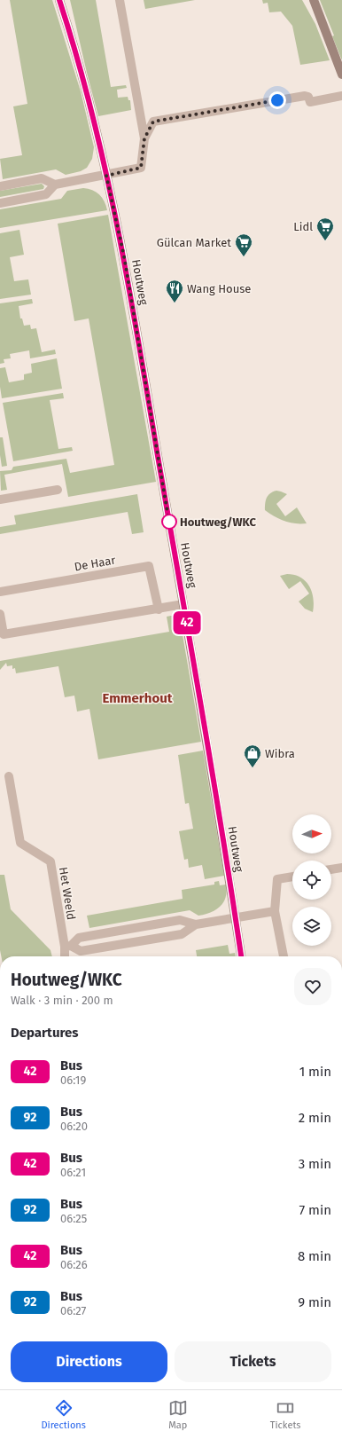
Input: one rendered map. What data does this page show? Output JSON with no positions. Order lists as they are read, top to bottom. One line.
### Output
{"streets":{"street":["Houtweg","De Haar","Het Weeld"]},"districts":["Emmerhout"],"places":{"supermarket":["Lidl","Gülcan Market"],"restaurant":["Wang House"],"other":["Houtweg/WKC"],"shop":["Wibra"]},"lines":["bus line 42"],"north":"right","page":{"on_map":"42","heading":[["Houtweg/WKC","Walk · 3 min · 200 m"],"Departures"],"list":[{"mark":"42","name":"Bus","note":"06:19","value":"1 min"},{"mark":"92","name":"Bus","note":"06:20","value":"2 min"},{"mark":"42","name":"Bus","note":"06:21","value":"3 min"},{"mark":"92","name":"Bus","note":"06:25","value":"7 min"},{"mark":"42","name":"Bus","note":"06:26","value":"8 min"},{"mark":"92","name":"Bus","note":"06:27","value":"9 min"}],"buttons":["Directions","Tickets"],"tabs":["Directions","Map","Tickets"]}}
